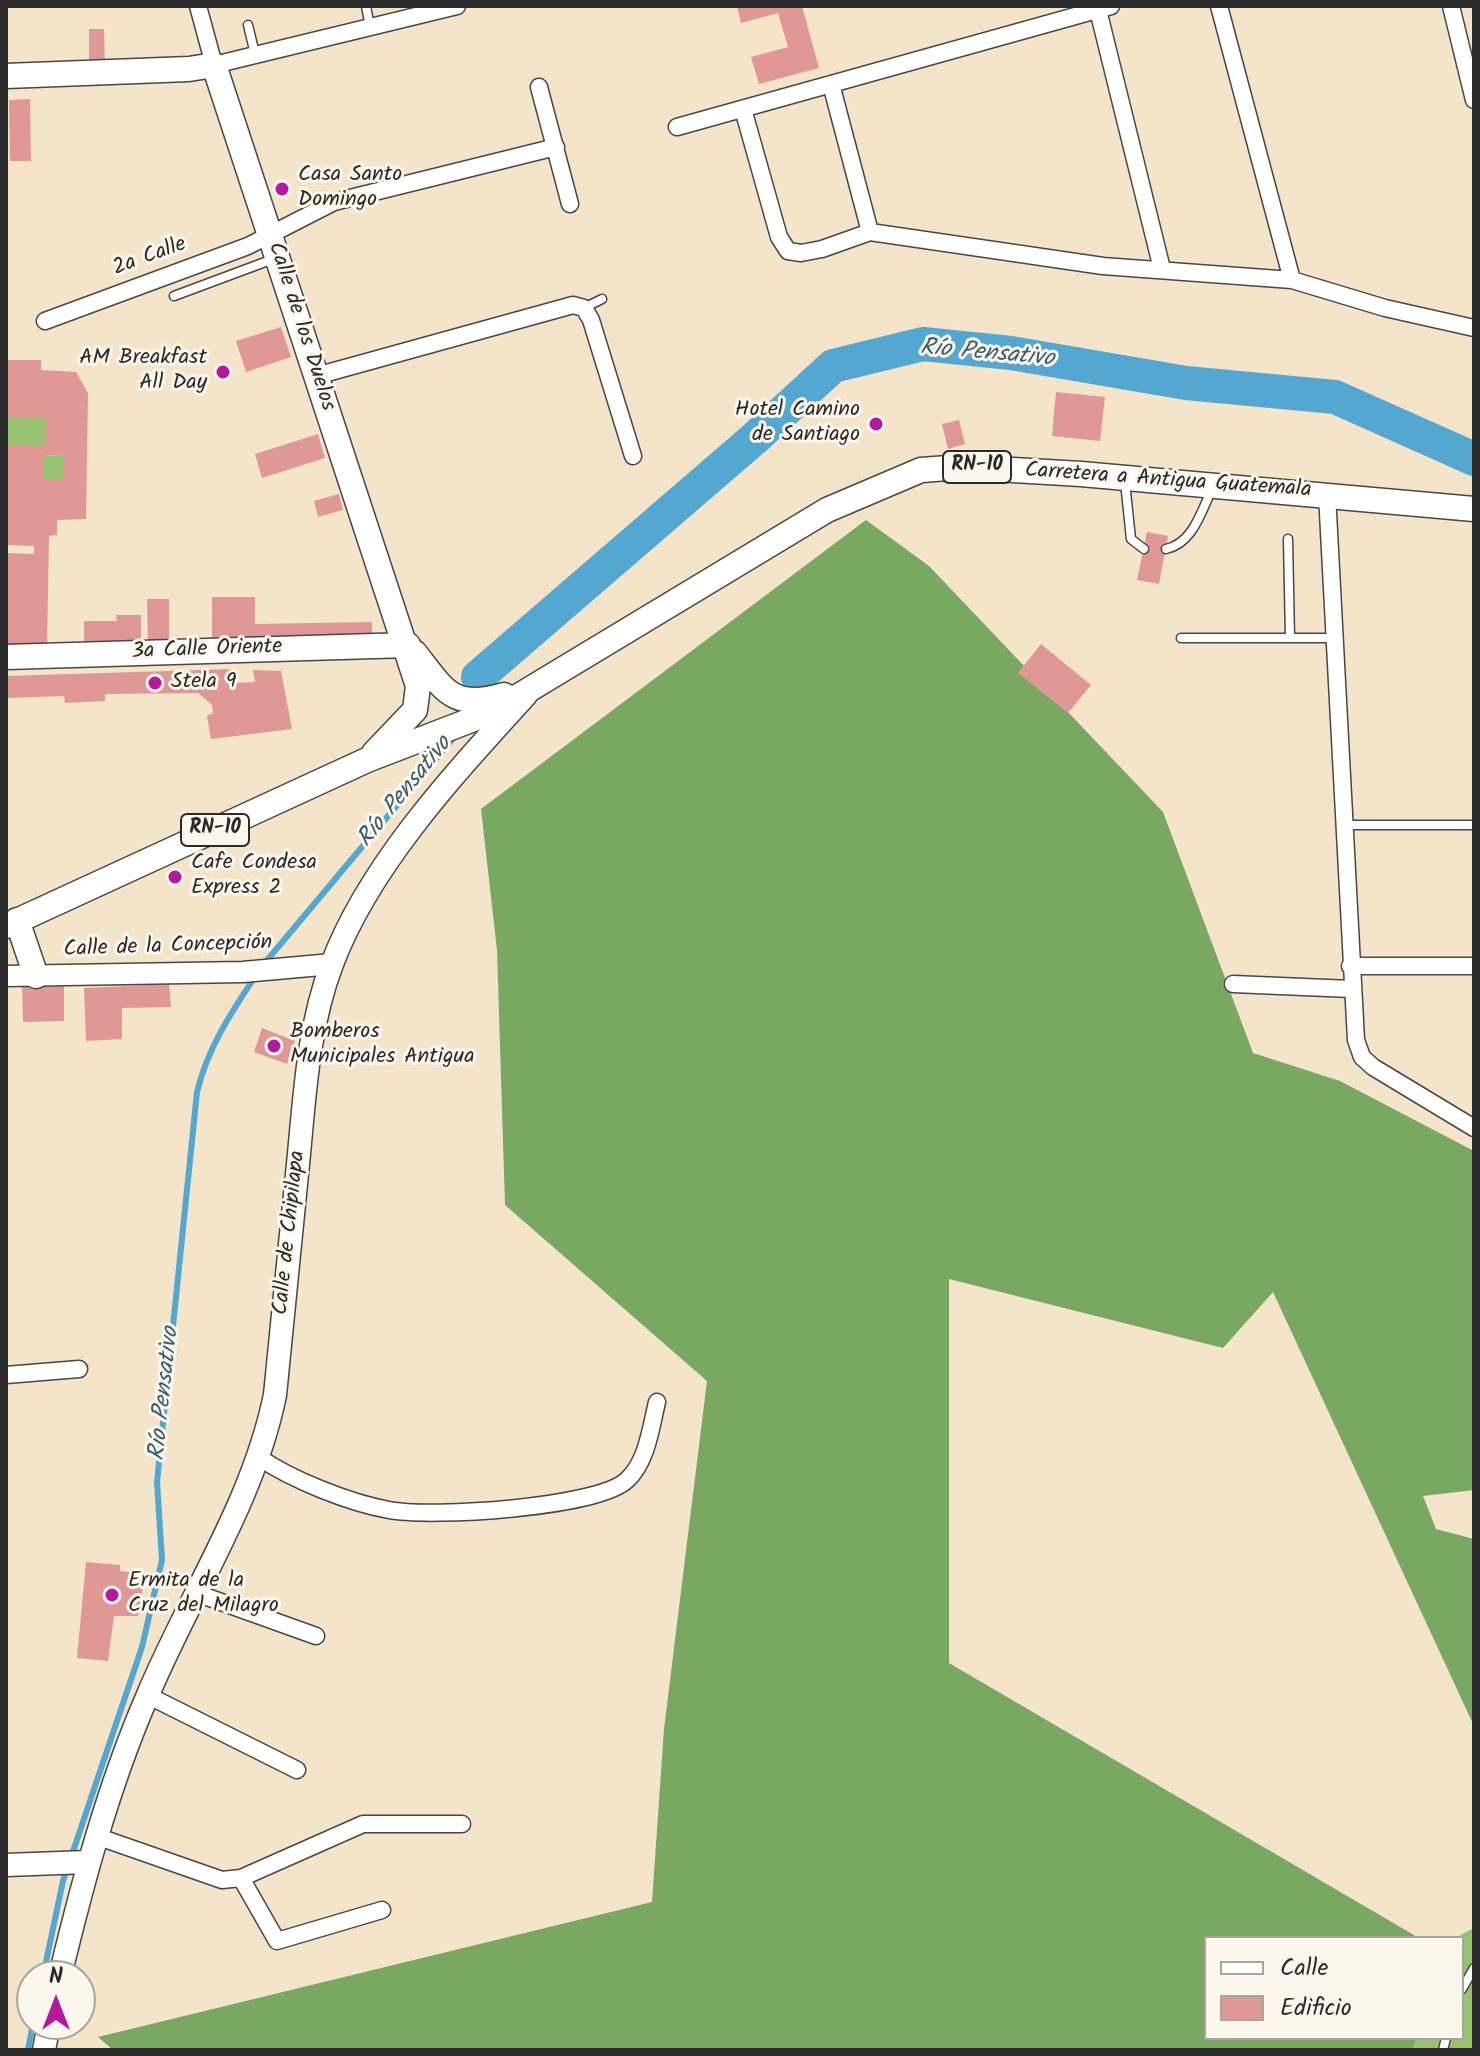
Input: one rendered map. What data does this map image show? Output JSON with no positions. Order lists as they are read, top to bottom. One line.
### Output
{"streets":{"main road":["Calle de los Duelos","RN-10","Carretera a Antigua Guatemala","3a Calle Oriente","Calle de Chipilapa"],"street":["2a Calle","Calle de la Concepción"]},"crossings":[["2a Calle","Calle de los Duelos"],["Calle de los Duelos","RN-10"],["Calle de los Duelos","3a Calle Oriente"],["RN-10","Carretera a Antigua Guatemala"],["RN-10","Calle de Chipilapa"],["Carretera a Antigua Guatemala","Calle de Chipilapa"],["Calle de la Concepción","Calle de Chipilapa"]],"water":["Río Pensativo"],"places":["Casa Santo Domingo","AM Breakfast All Day","Hotel Camino de Santiago","Stela 9","Cafe Condesa Express 2","Bomberos Municipales Antigua","Ermita de la Cruz del Milagro"],"legend":["Calle","Edificio"],"north":"top"}
